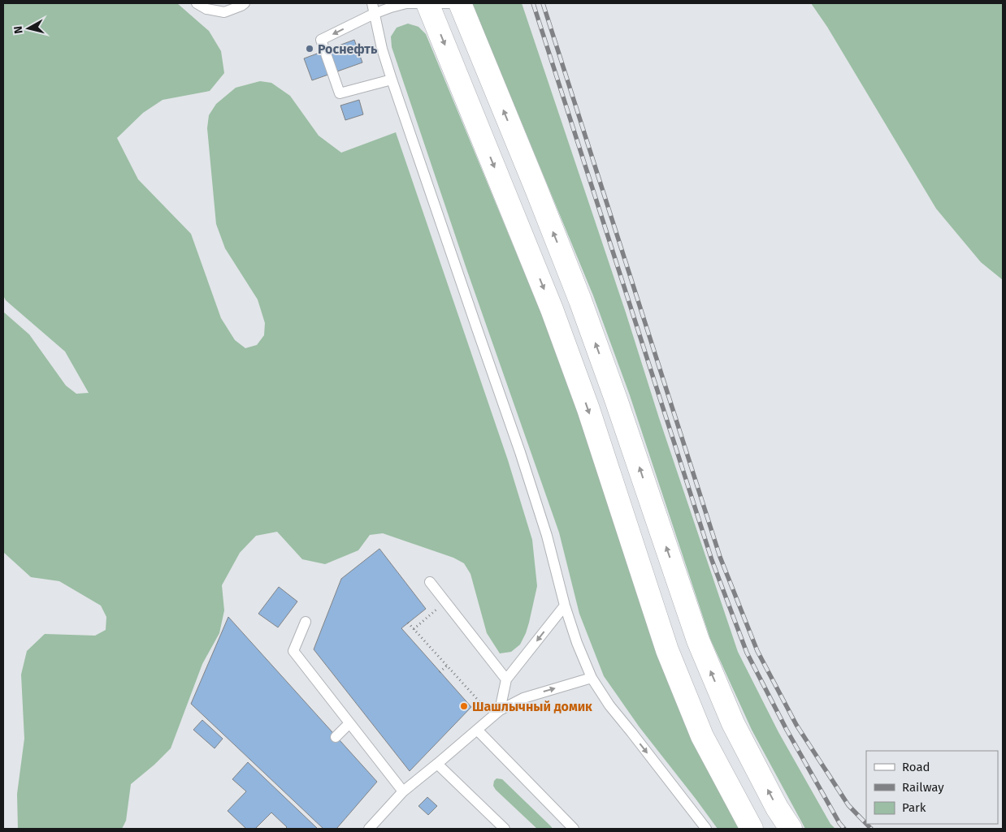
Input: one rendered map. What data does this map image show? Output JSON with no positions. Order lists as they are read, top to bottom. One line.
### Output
{"places":["Роснефть","Шашлычный домик"],"legend":["Road","Railway","Park"],"north":"left"}
